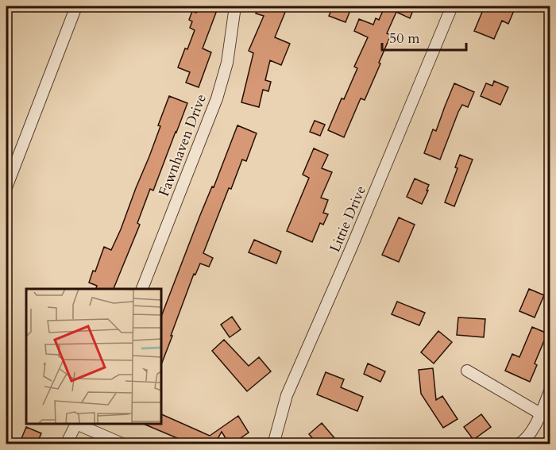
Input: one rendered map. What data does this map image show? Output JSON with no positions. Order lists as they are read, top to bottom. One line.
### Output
{"streets":{"street":["Fawnhaven Drive","Littie Drive"]},"scale_bar":"50 m"}
